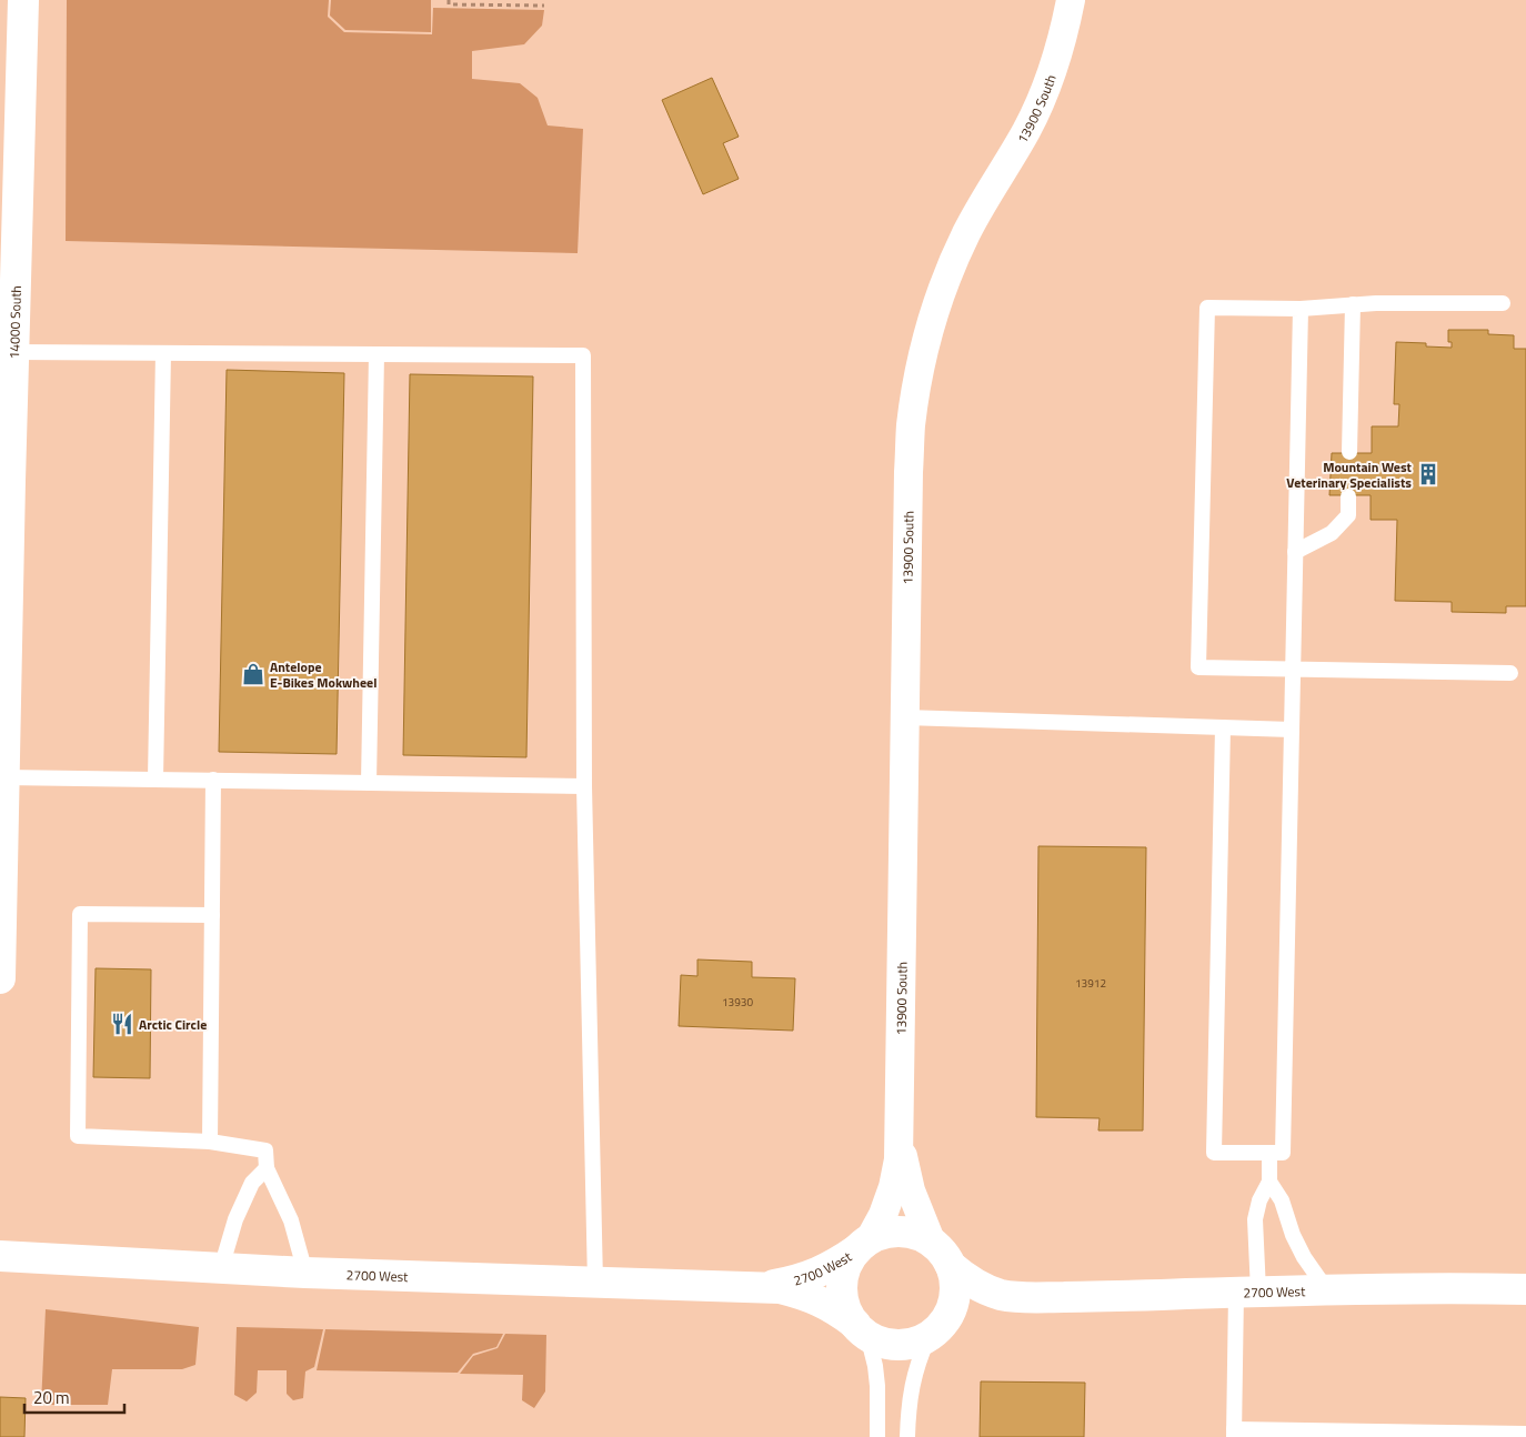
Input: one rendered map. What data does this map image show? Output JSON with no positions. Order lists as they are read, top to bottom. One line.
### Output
{"streets":{"main road":["14000 South","2700 West"],"street":["13900 South"]},"crossings":[["13900 South","2700 West"]],"places":{"building":["Mountain West Veterinary Specialists"],"shop":["Antelope E-Bikes Mokwheel"],"restaurant":["Arctic Circle"]},"house_numbers":["13912","13930"],"scale_bar":"20 m"}
